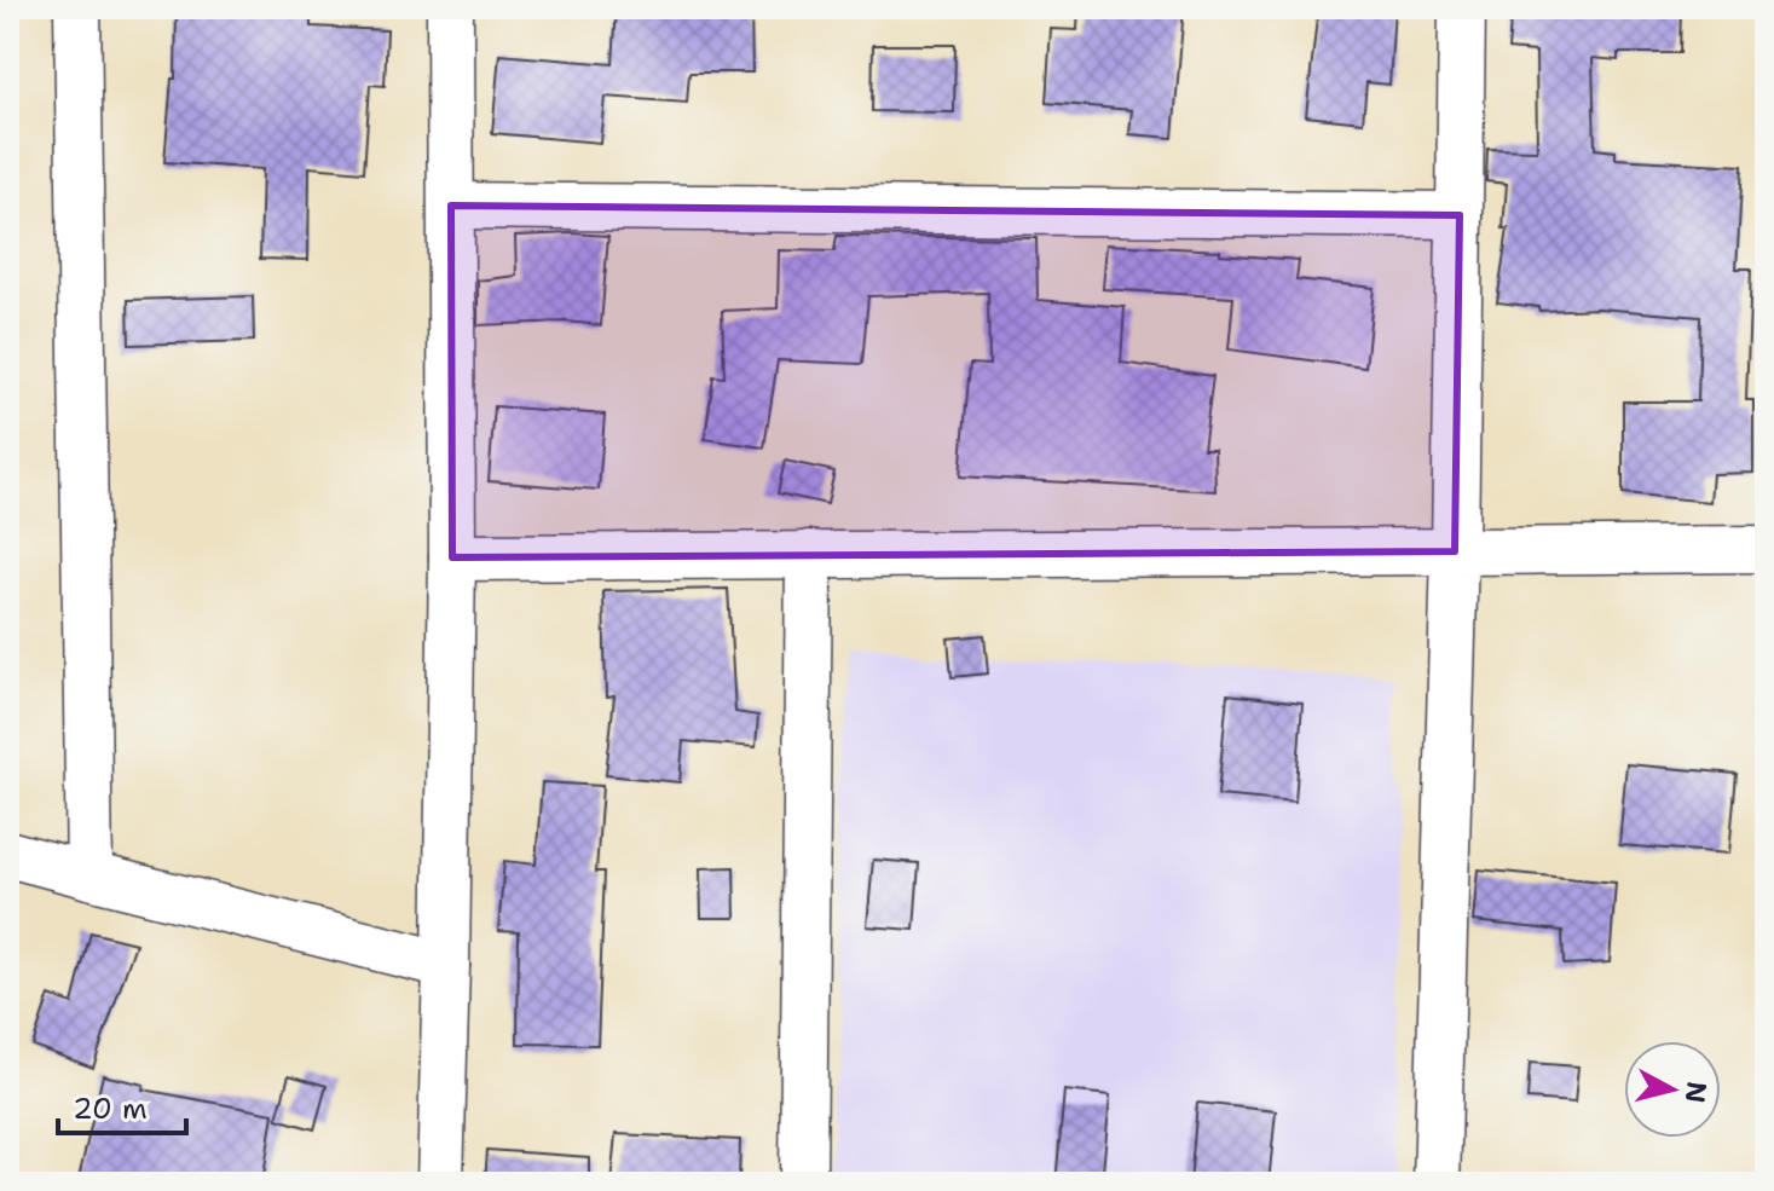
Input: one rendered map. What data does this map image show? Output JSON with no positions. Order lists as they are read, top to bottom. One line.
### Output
{"scale_bar":"20 m","north":"right"}
